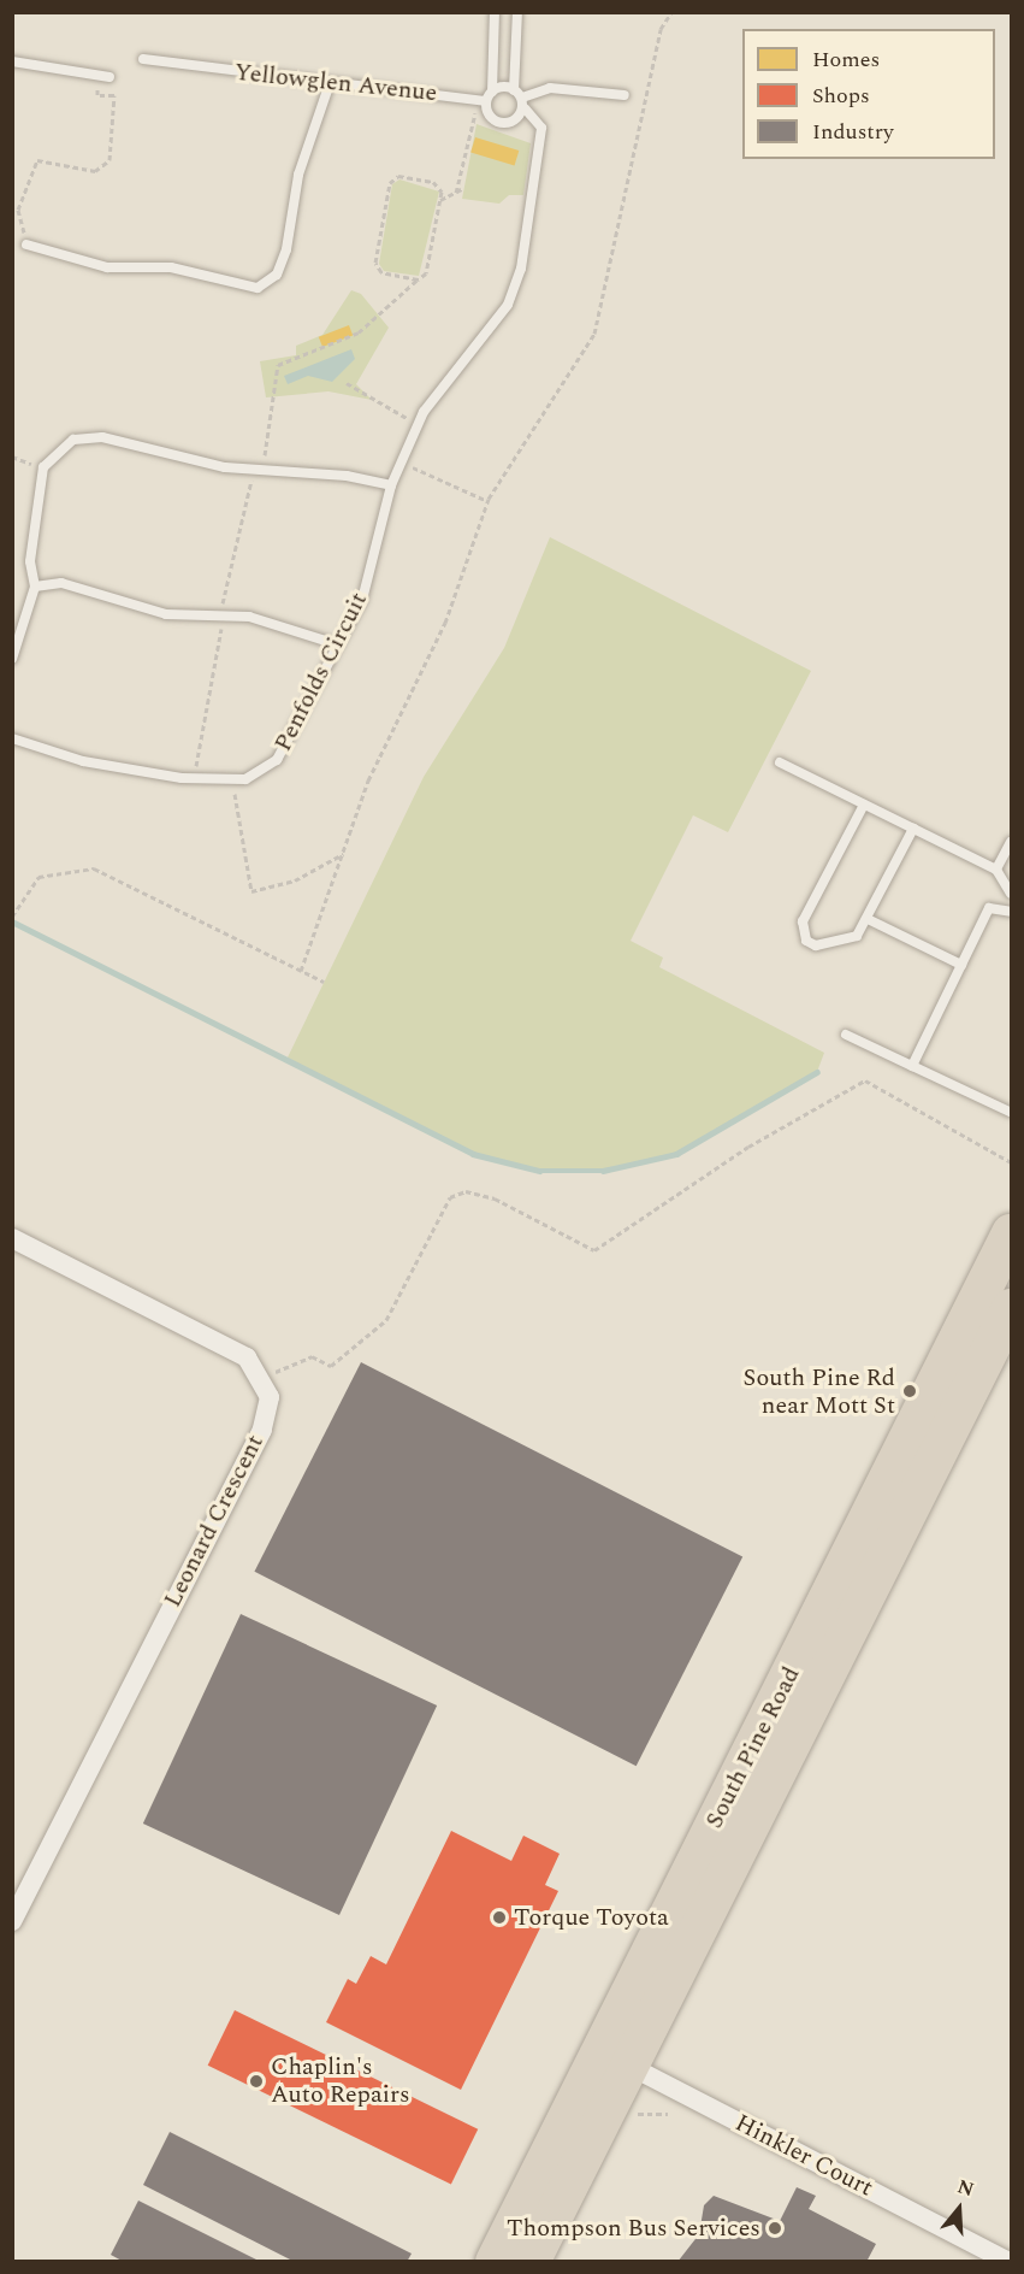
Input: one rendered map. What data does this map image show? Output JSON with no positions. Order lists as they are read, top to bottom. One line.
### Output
{"streets":{"highway":["South Pine Road"],"street":["Leonard Crescent","Hinkler Court"],"lane":["Yellowglen Avenue","Penfolds Circuit"]},"crossings":[["Yellowglen Avenue","Penfolds Circuit"],["South Pine Road","Hinkler Court"]],"places":["South Pine Rd near Mott St","Torque Toyota","Chaplin's Auto Repairs","Thompson Bus Services"],"legend":["Homes","Shops","Industry"],"north":"top"}
